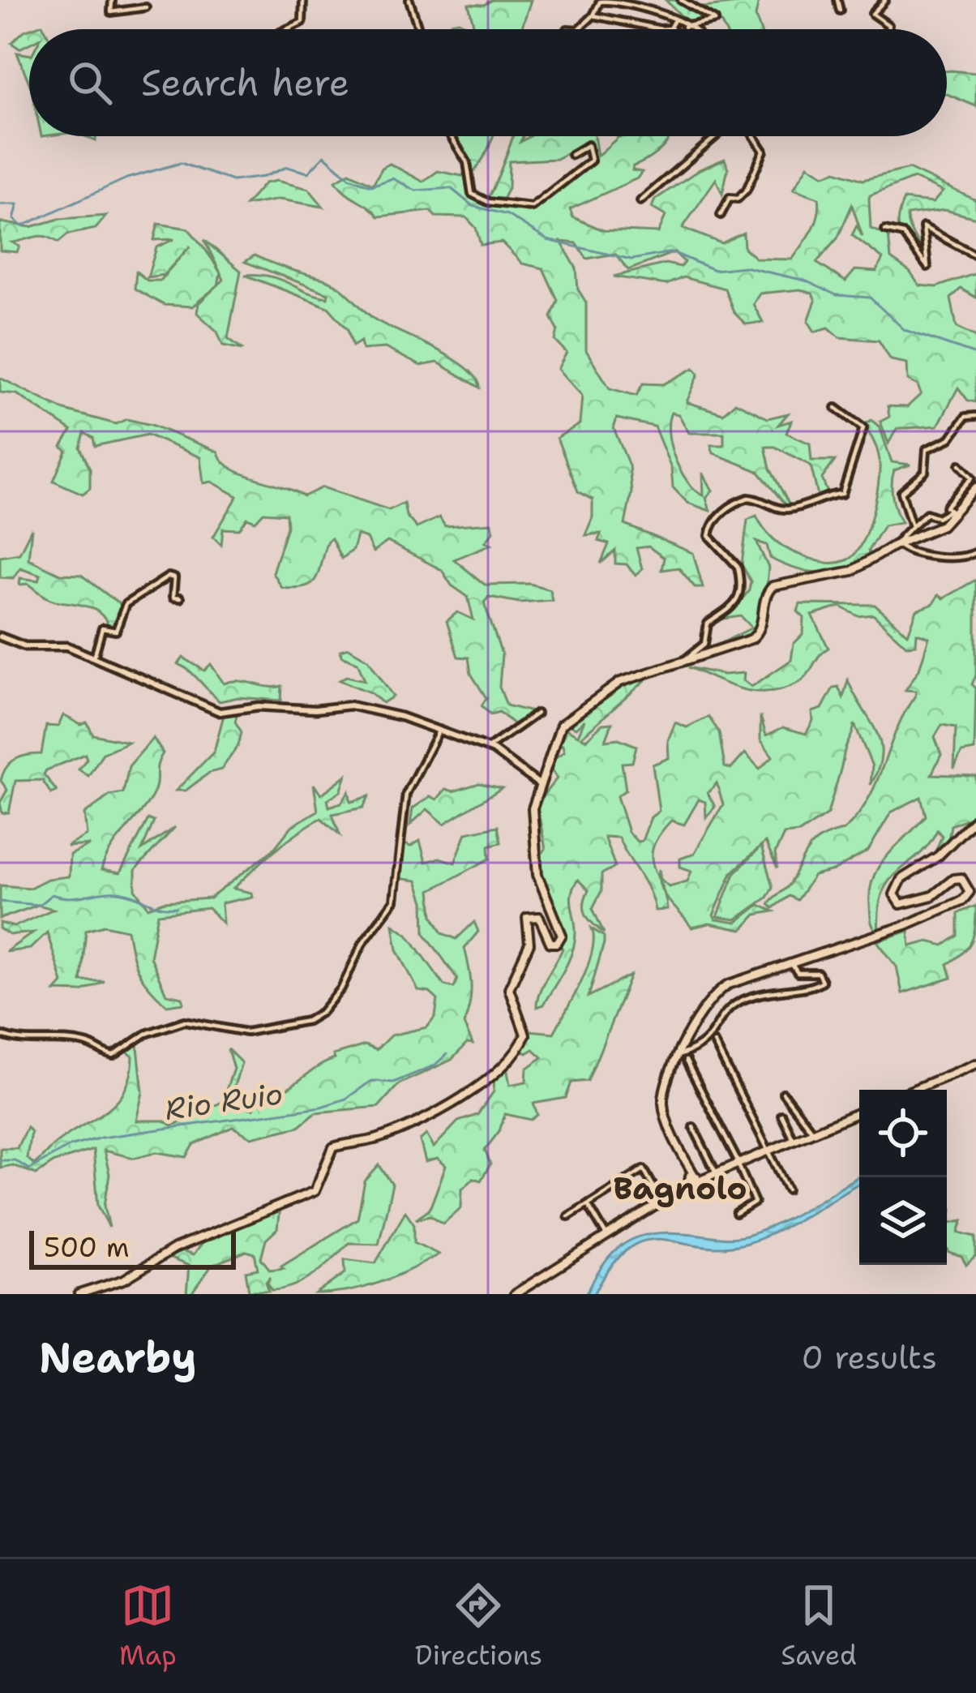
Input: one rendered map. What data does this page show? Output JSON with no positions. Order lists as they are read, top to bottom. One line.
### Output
{"districts":["Bagnolo"],"water":["Rio Ruio"],"scale_bar":"500 m","page":{"search":"Search here","scale":"500 m","heading":["Nearby","0 results"],"nav":["Map","Directions","Saved"]}}
